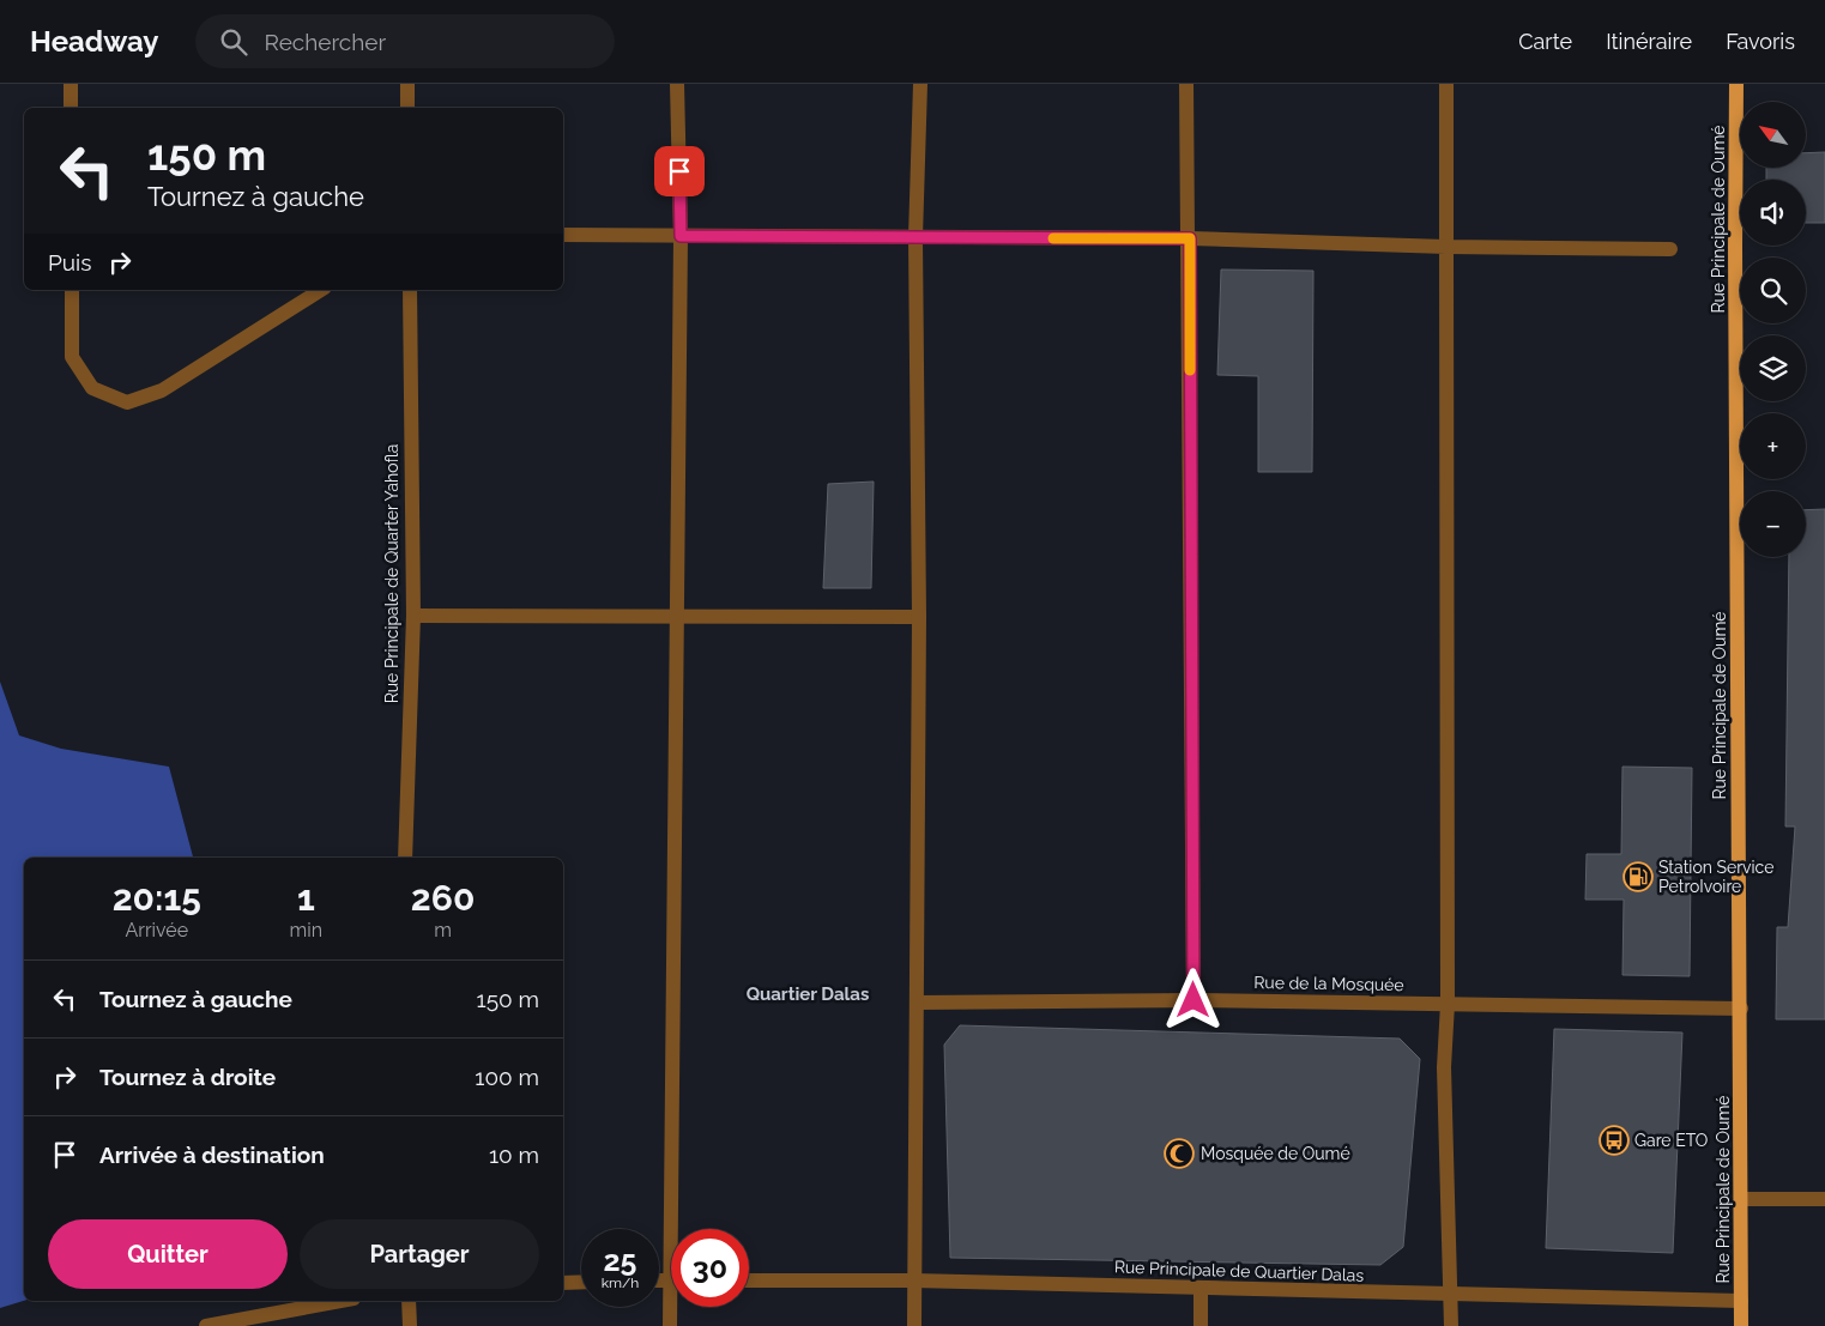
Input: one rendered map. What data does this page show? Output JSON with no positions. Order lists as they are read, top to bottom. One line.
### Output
{"streets":{"main road":["Rue Principale de Oumé"],"street":["Rue Principale de Quarter Yahofla","Rue de la Mosquée","Rue Principale de Quartier Dalas"]},"crossings":[["Rue Principale de Oumé","Rue de la Mosquée"],["Rue Principale de Oumé","Rue Principale de Quartier Dalas"]],"districts":["Quartier Dalas"],"places":{"fuel station":["Station Service PetroIvoire"],"bus stop":["Gare ETO"],"mosque":["Mosquée de Oumé"]},"north":"top left","page":{"header":"Headway","search":"Rechercher","nav":["Carte","Itinéraire","Favoris"],"map_buttons":["+","−"],"turn":["150 m","Tournez à gauche"],"then":"Puis","eta":["20:15","Arrivée","1","min","260","m"],"list":[{"name":"Tournez à gauche","value":"150 m"},{"name":"Tournez à droite","value":"100 m"},{"name":"Arrivée à destination","value":"10 m"}],"buttons":["Quitter","Partager"],"speed":"25 km/h","limit":"30"}}
